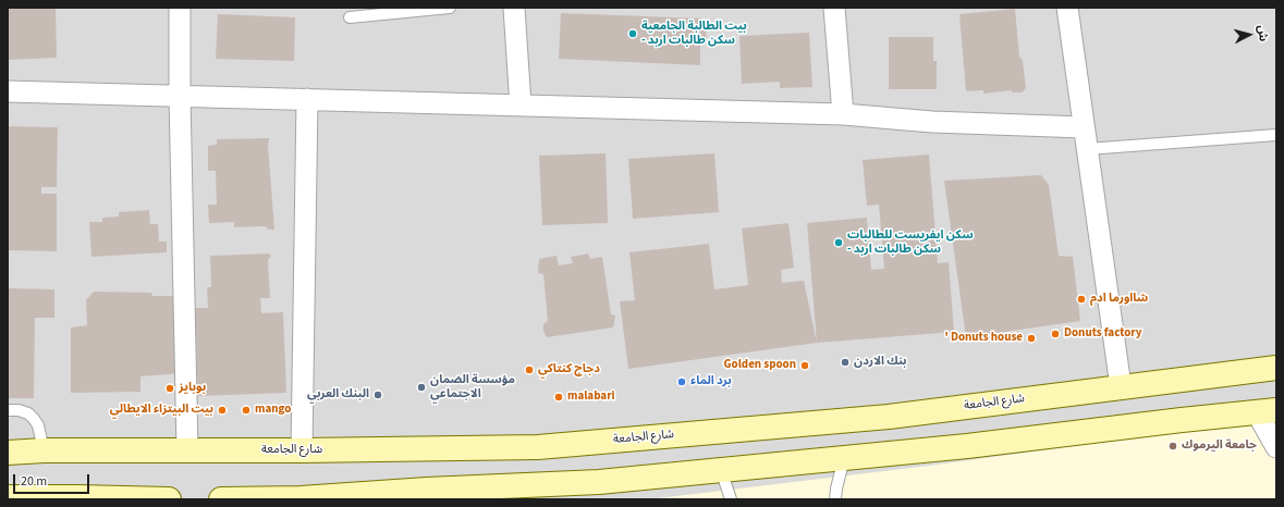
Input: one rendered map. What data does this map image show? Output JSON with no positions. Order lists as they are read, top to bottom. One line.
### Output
{"streets":{"main road":["شارع الجامعة"]},"places":["بيت الطالبة الجامعية - سكن طالبات اربد","سكن ايفريست للطالبات - سكن طالبات اربد","شااورما ادم","Donuts factory","' Donuts house","بنك الاردن","Golden spoon","دجاج كنتاكي","برد الماء","مؤسسة الضمان الاجتماعي","بوبايز","البنك العربي","malabari","بيت البيتزاء الايطالي","mango","جامعة اليرموك"],"scale_bar":"20 m","north":"right"}
